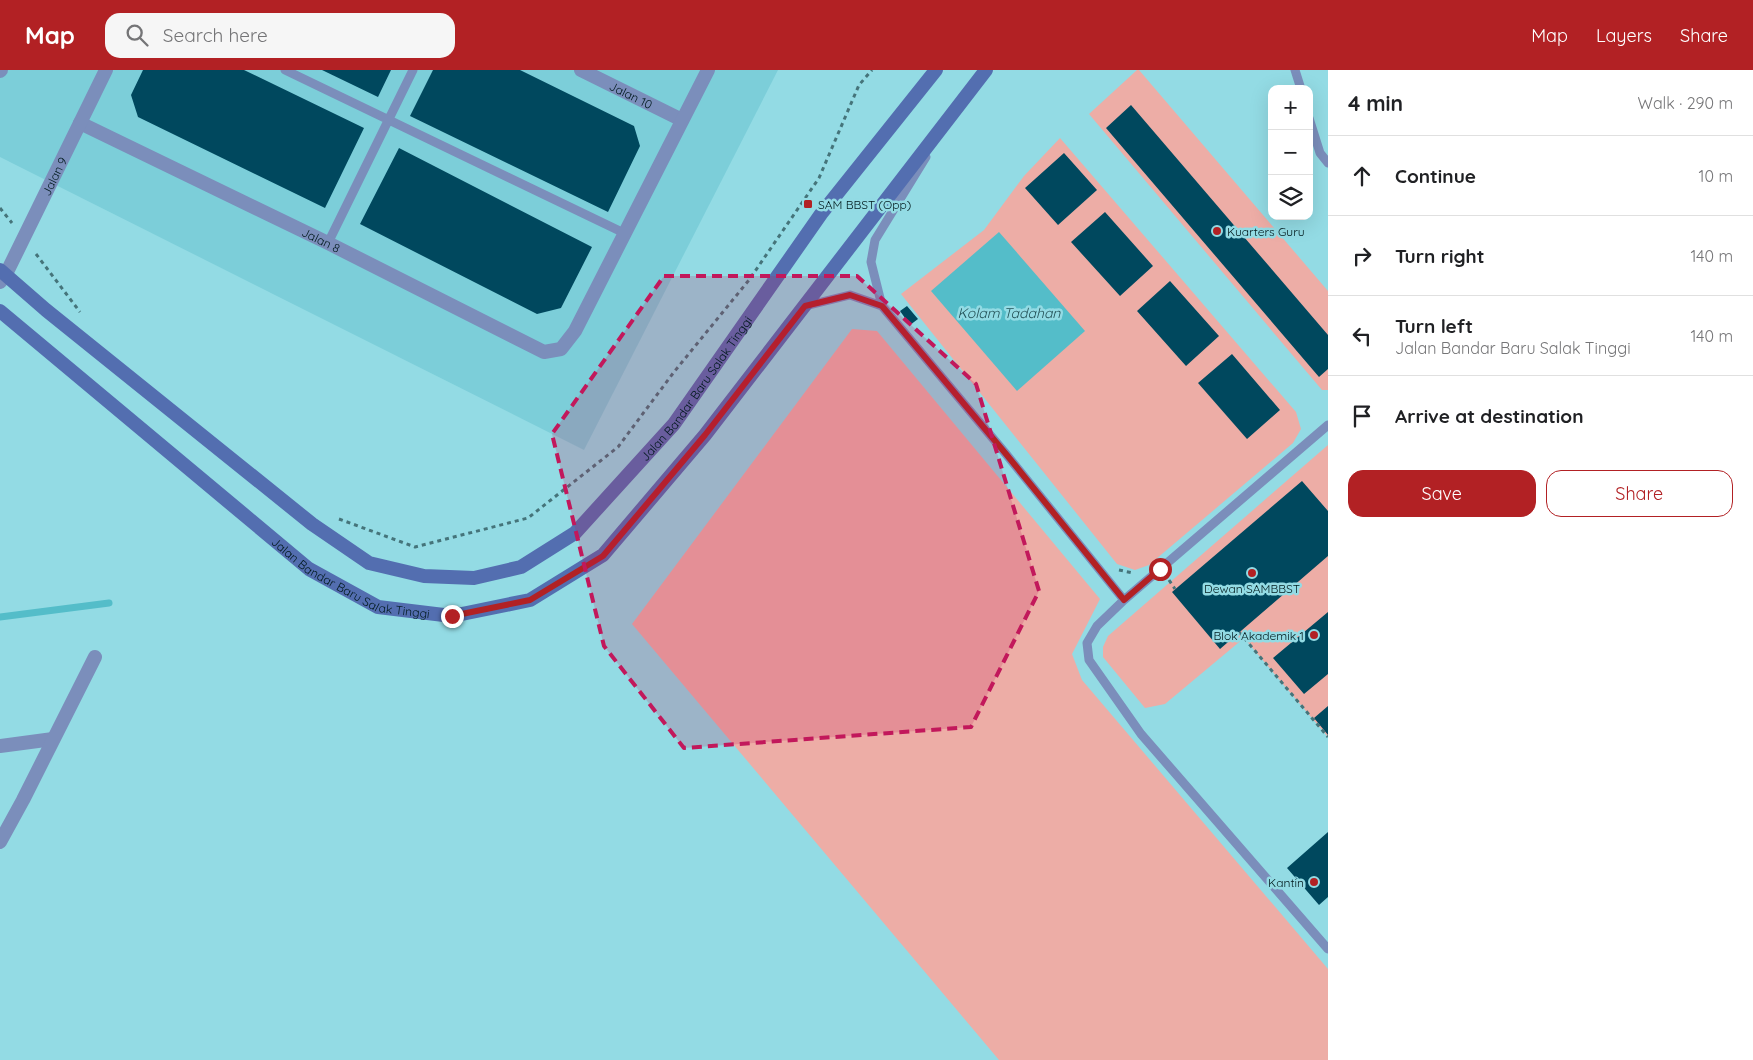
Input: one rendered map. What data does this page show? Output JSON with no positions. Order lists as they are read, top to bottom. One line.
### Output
{"streets":{"main road":["Jalan Bandar Baru Salak Tinggi"],"street":["Jalan 10","Jalan 9","Jalan 8"]},"crossings":[["Jalan 9","Jalan 8"],["Jalan 9","Jalan Bandar Baru Salak Tinggi"]],"water":["Kolam Tadahan"],"places":{"transit":["SAM BBST (Opp)"],"other":["Kuarters Guru","Dewan SAMBBST","Blok Akademik 1","Kantin"]},"page":{"header":"Map","search":"Search here","nav":["Map","Layers","Share"],"heading":["4 min","Walk · 290 m"],"map_buttons":["+","−"],"list":[["Continue","10 m"],["Turn right","140 m"],["Turn left","Jalan Bandar Baru Salak Tinggi","140 m"],"Arrive at destination"],"buttons":["Save","Share"]}}
